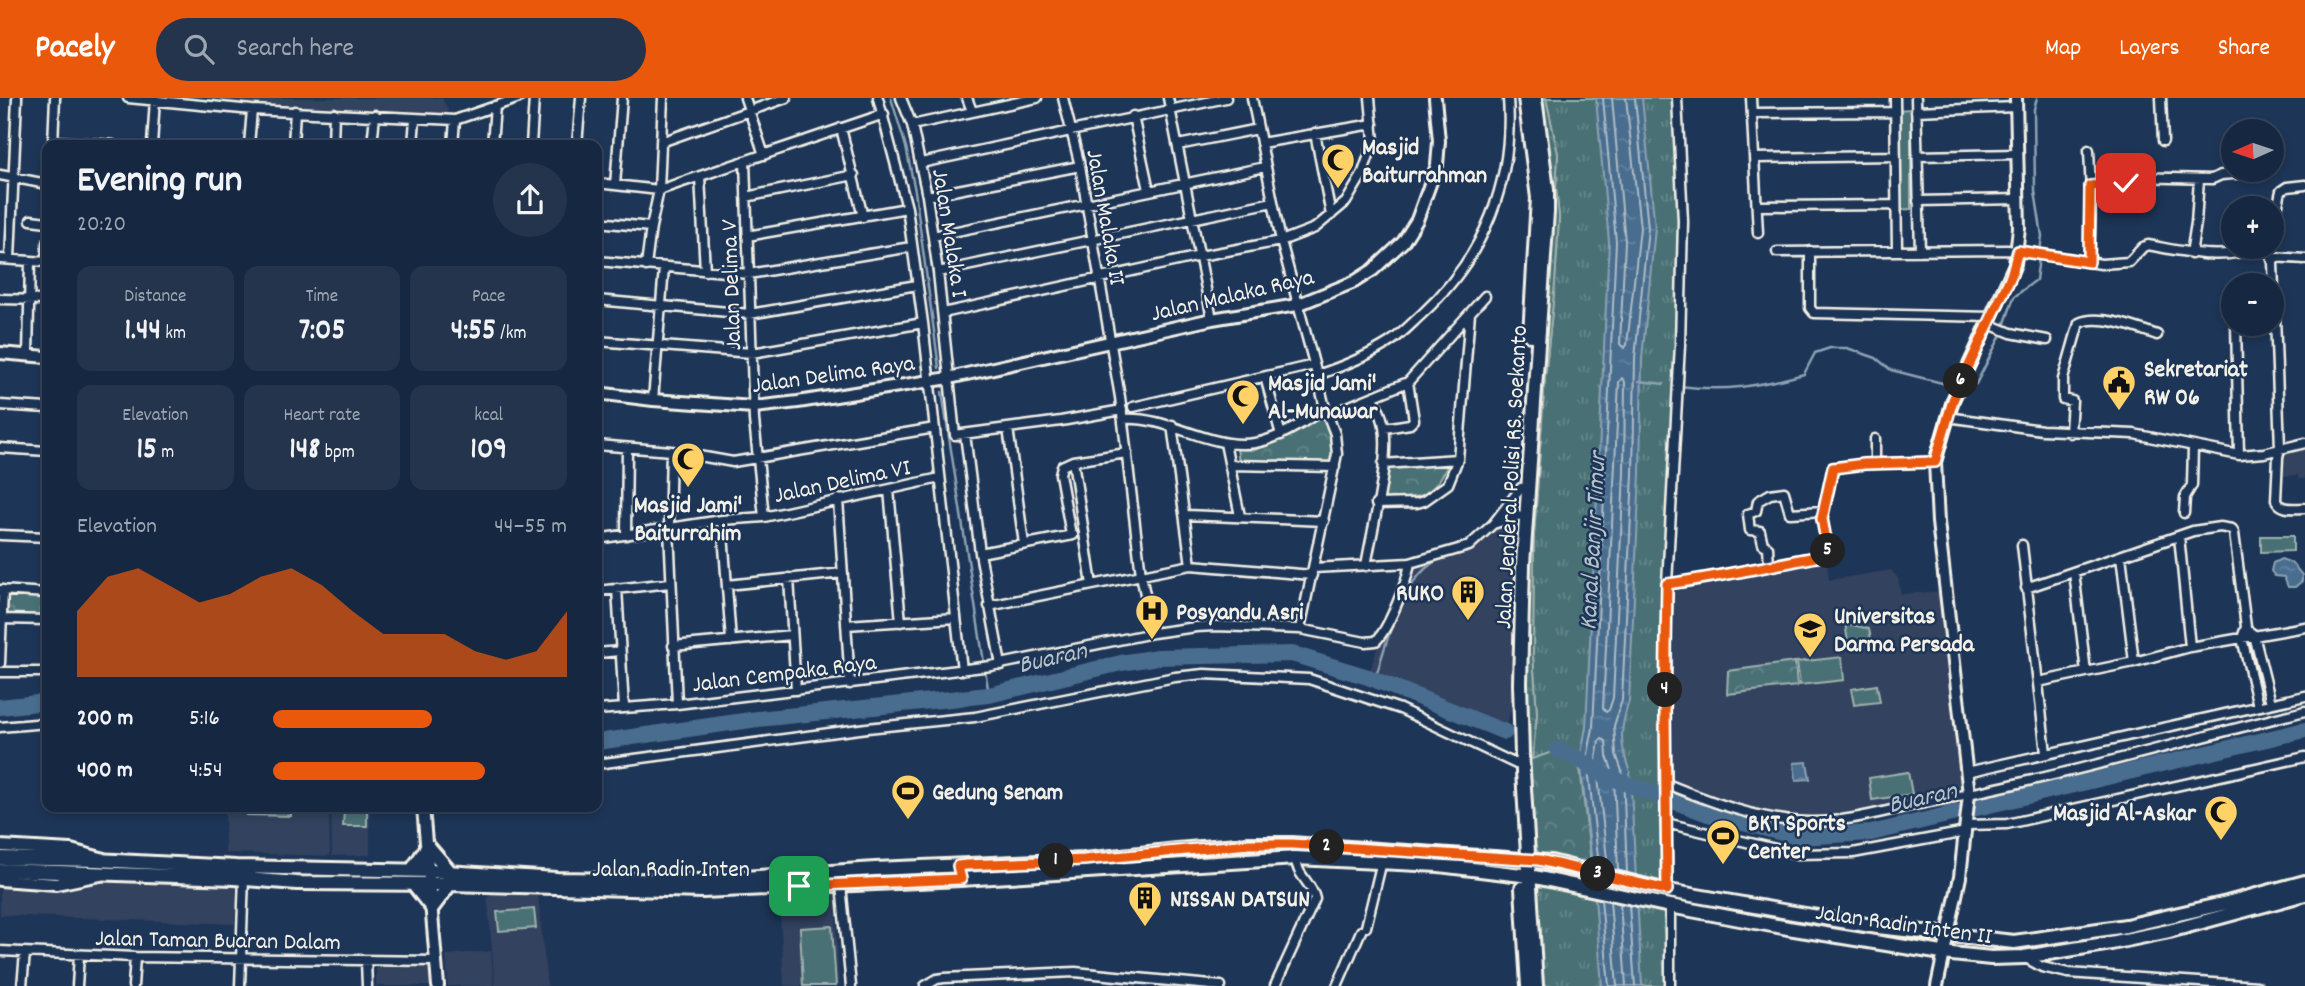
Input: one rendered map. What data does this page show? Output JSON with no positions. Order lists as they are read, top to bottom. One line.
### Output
{"streets":{"main road":["Jalan Jenderal Polisi RS. Soekanto","Jalan Radin Inten","Jalan Radin Inten II"],"street":["Jalan Malaka II","Jalan Malaka I","Jalan Delima V","Jalan Malaka Raya","Jalan Delima Raya","Jalan Delima VI","Jalan Cempaka Raya","Jalan Taman Buaran Dalam"]},"crossings":[["Jalan Malaka II","Jalan Malaka Raya"],["Jalan Malaka II","Jalan Cempaka Raya"],["Jalan Malaka I","Jalan Malaka Raya"],["Jalan Malaka I","Jalan Delima Raya"],["Jalan Delima V","Jalan Delima Raya"],["Jalan Delima V","Jalan Delima VI"],["Jalan Malaka Raya","Jalan Delima Raya"],["Jalan Delima Raya","Jalan Delima VI"],["Jalan Jenderal Polisi RS. Soekanto","Jalan Radin Inten"],["Jalan Radin Inten","Jalan Radin Inten II"]],"water":["Kanal Banjir Timur","Buaran"],"places":{"mosque":["Masjid Baiturrahman","Masjid Jami' Al-Munawar","Masjid Jami' Baiturrahim","Masjid Al-Askar"],"public building":["Sekretariat RW 06"],"building":["RUKO","NISSAN DATSUN"],"hospital":["Posyandu Asri"],"school or university":["Universitas Darma Persada"],"sports":["Gedung Senam","BKT Sports Center"]},"north":"left","page":{"header":"Pacely","search":"Search here","nav":["Map","Layers","Share"],"map_buttons":["+","−"],"heading":["Evening run","20:20"],"stats":[["Distance","1.44 km"],["Time","7:05"],["Pace","4:55 /km"],["Elevation","15 m"],["Heart rate","148 bpm"],["kcal","109"]],"pins":["6","5","4","2","1","3"],"chart":["Elevation","44–55 m"],"list":[{"name":"200 m","note":"5:16"},{"name":"400 m","note":"4:54"}]}}
